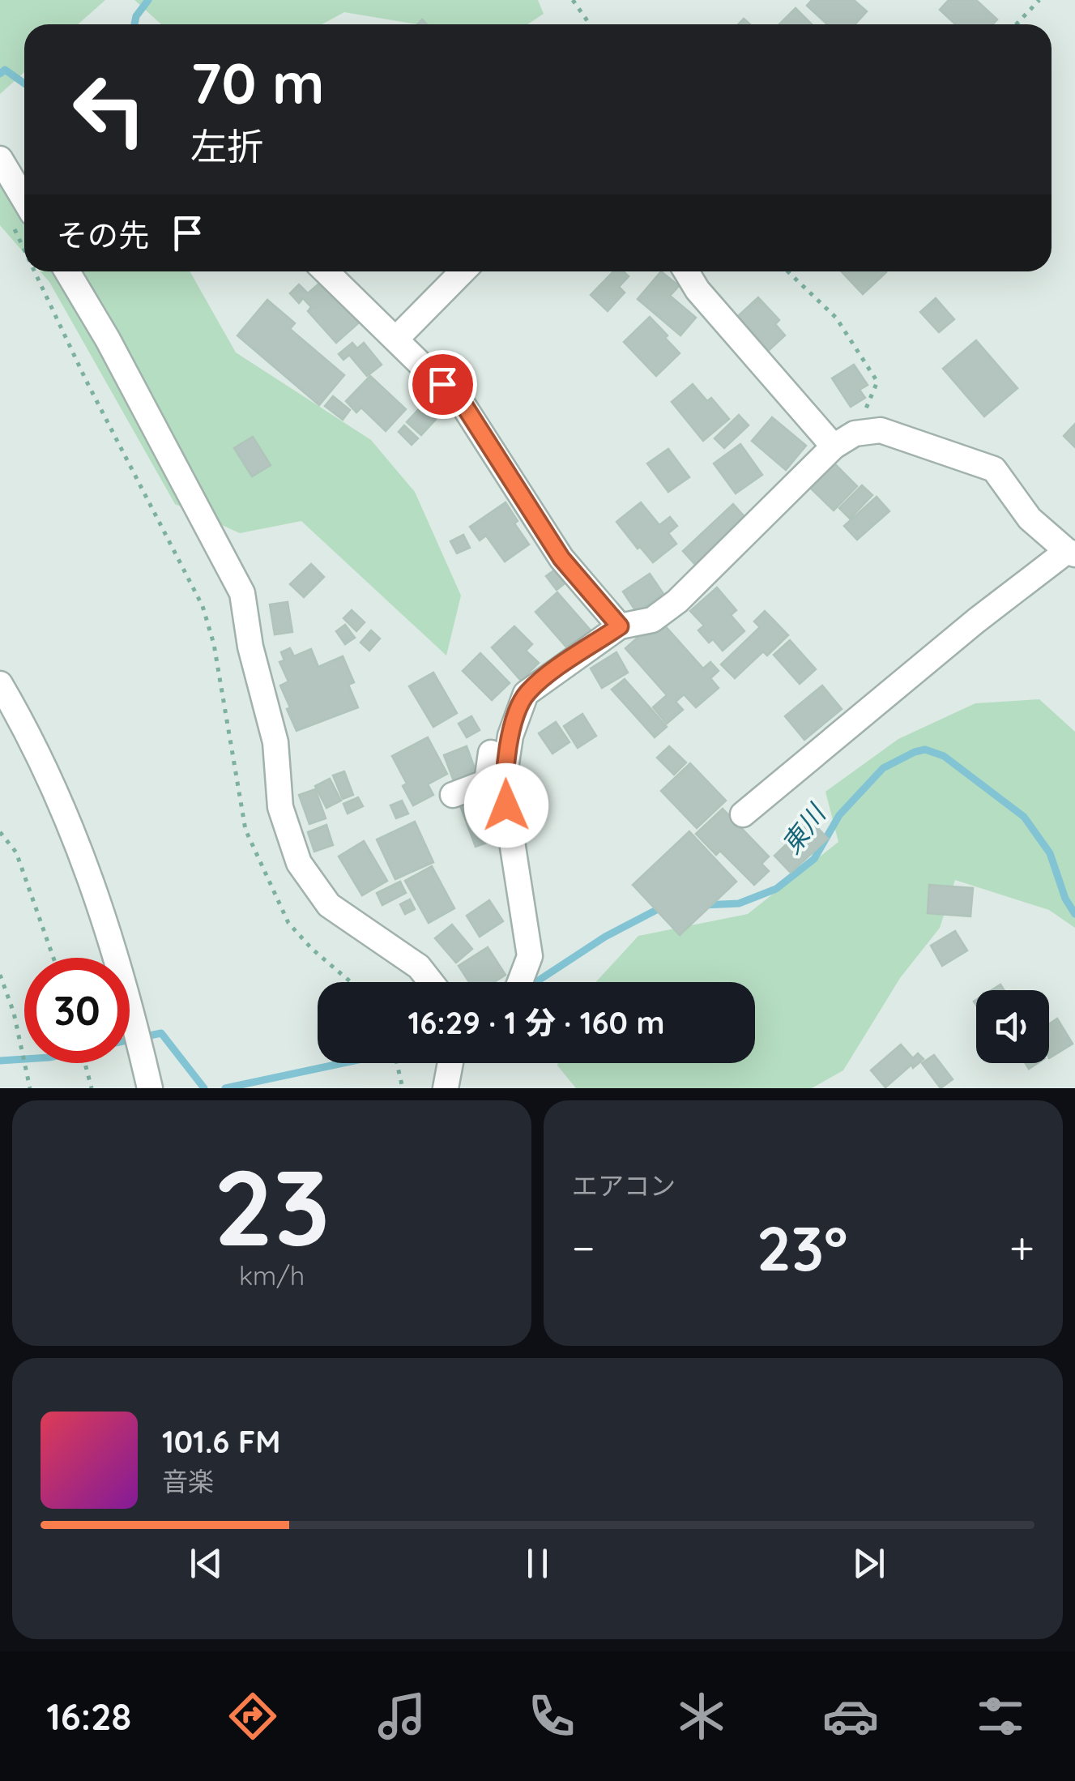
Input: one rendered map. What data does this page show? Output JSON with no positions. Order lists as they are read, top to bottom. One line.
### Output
{"water":["東川"],"page":{"turn":["70 m","左折"],"then":"その先","limit":"30","trip":"16:29 · 1 分 · 160 m","tile":[["23","km/h"],"エアコン"],"heat":["−","23°","+"],"song":["101.6 FM","音楽"],"tabs":"16:28"}}
